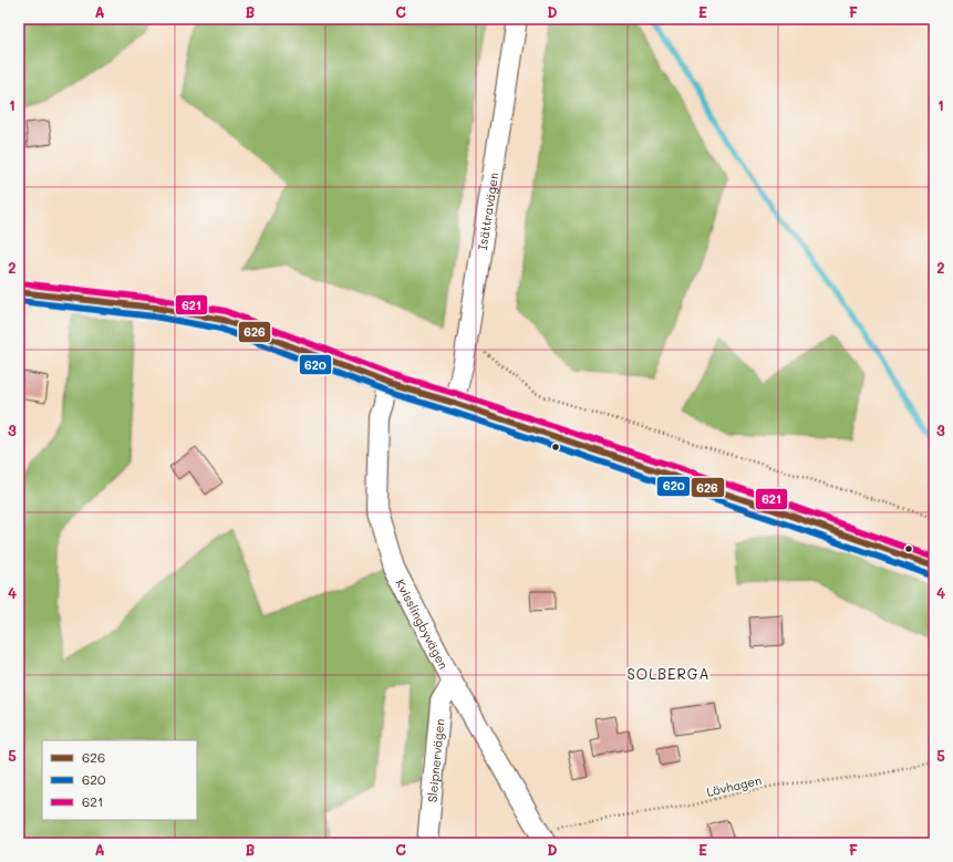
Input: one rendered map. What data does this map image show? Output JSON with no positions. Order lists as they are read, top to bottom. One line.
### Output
{"streets":{"street":["Isättravägen","Kvisslingbyvägen","Sleipnervägen"],"path":["Lövhagen"]},"crossings":[["Kvisslingbyvägen","Sleipnervägen"],["Kvisslingbyvägen","Lövhagen"]],"districts":["SOLBERGA"],"lines":["transit line 621","transit line 626","transit line 620"],"legend":["626","620","621"],"grid":{"columns":["A","B","C","D","E","F"],"rows":["1","2","3","4","5"]}}
